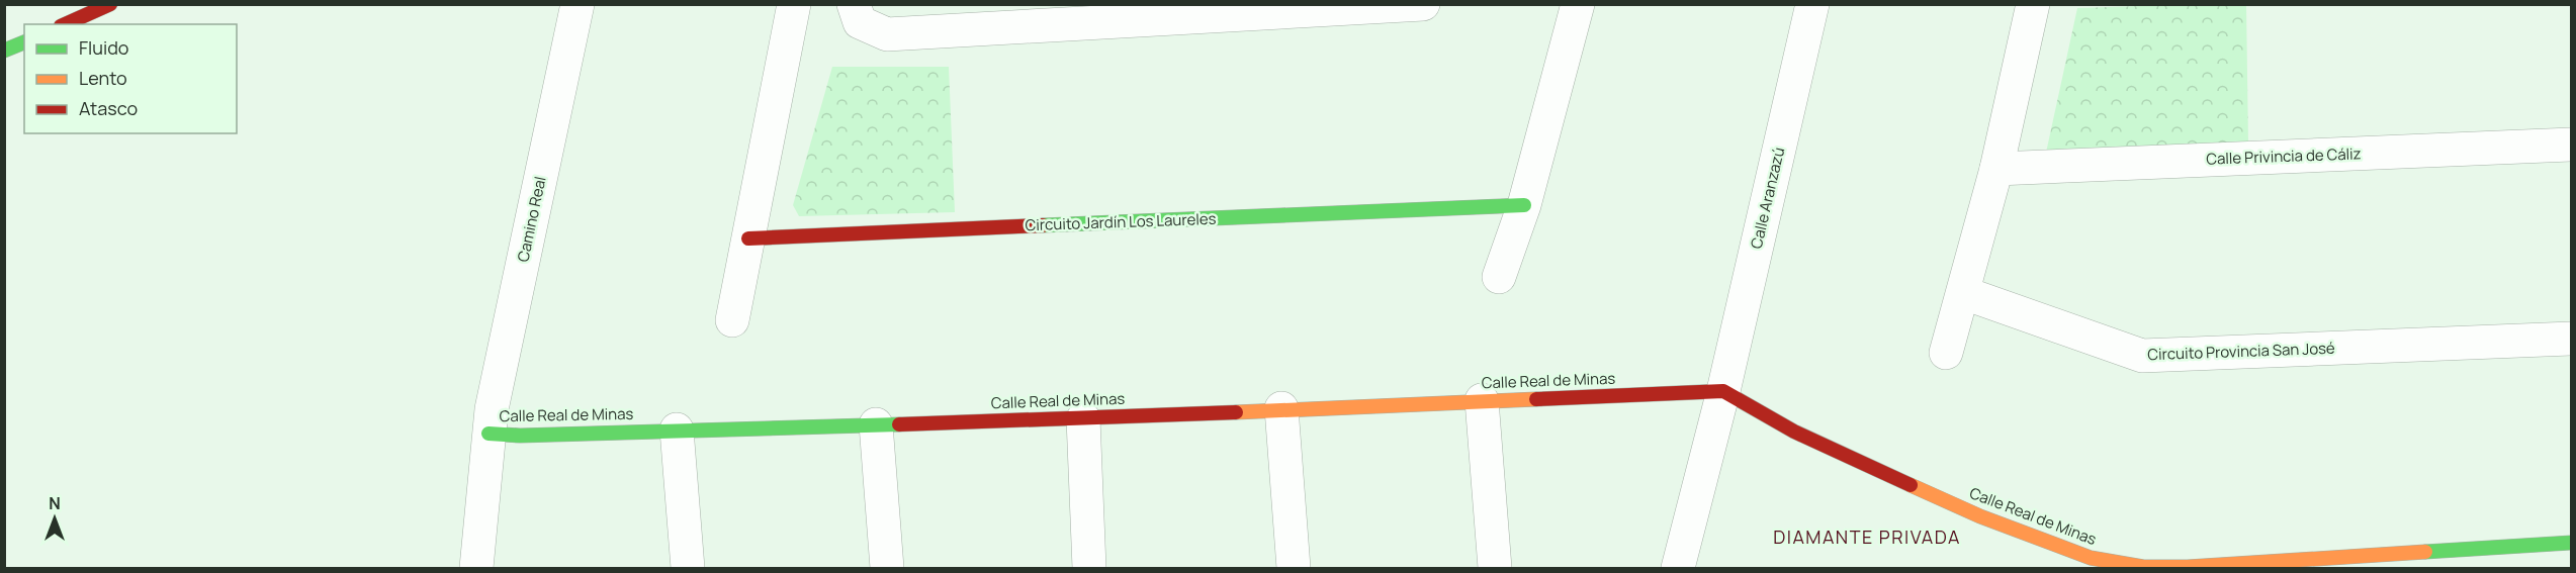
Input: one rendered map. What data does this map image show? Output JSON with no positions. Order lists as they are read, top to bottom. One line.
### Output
{"streets":{"street":["Calle Privincia de Cáliz","Calle Aranzazú","Camino Real","Circuito Jardín Los Laureles","Circuito Provincia San José","Calle Real de Minas"]},"crossings":[["Calle Aranzazú","Calle Real de Minas"],["Camino Real","Calle Real de Minas"]],"districts":["DIAMANTE PRIVADA"],"legend":["Fluido","Lento","Atasco"],"north":"top"}
